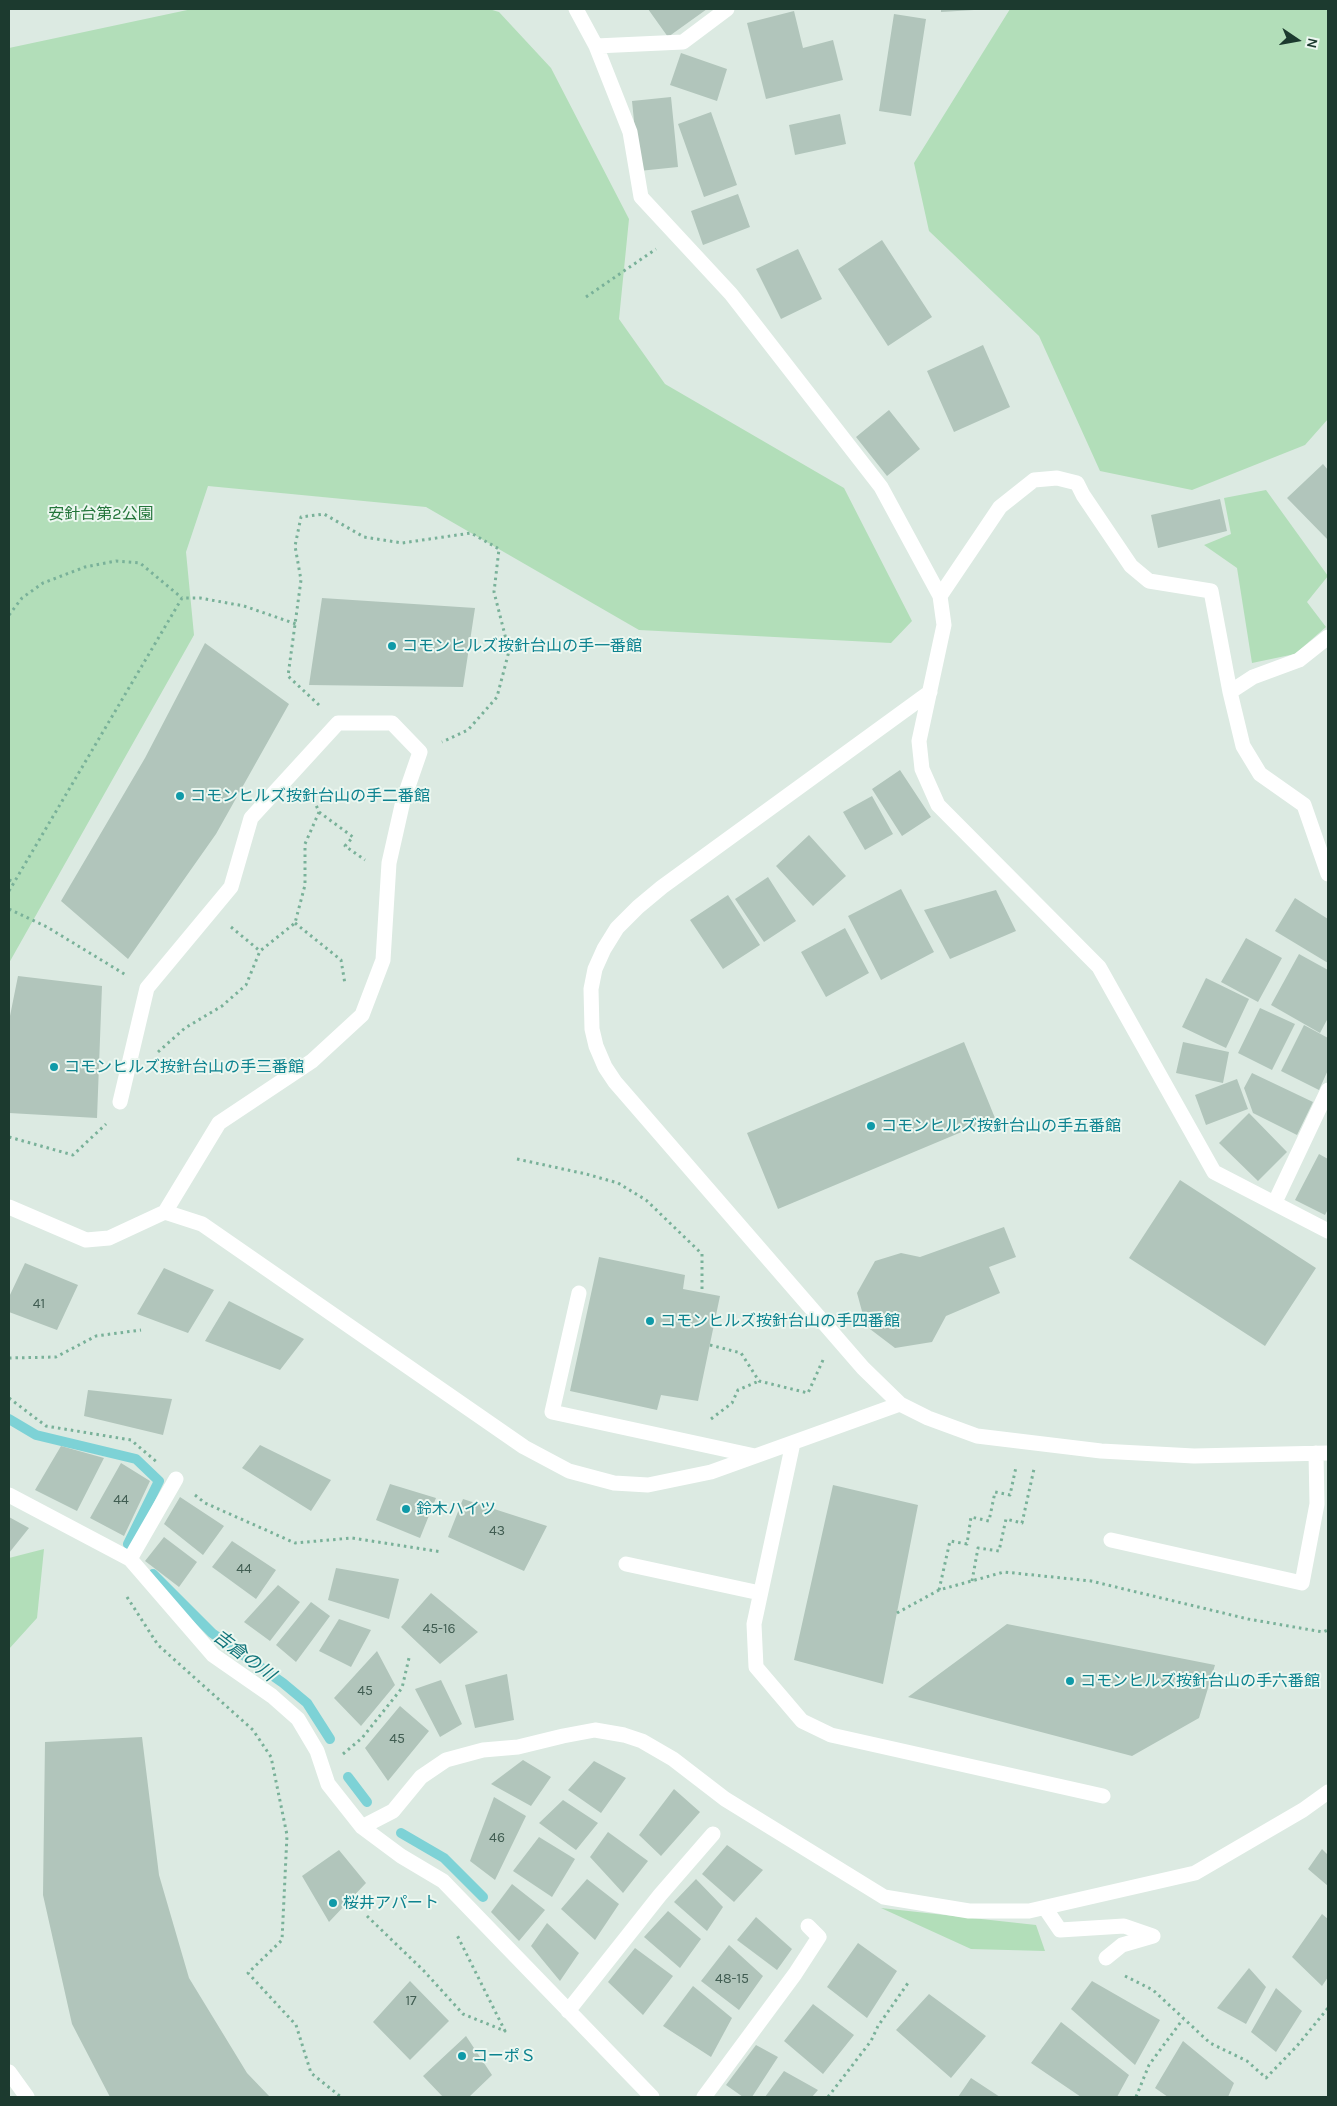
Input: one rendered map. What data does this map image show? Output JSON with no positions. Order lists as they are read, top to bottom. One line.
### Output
{"water":["吉倉の川"],"parks":["安針台第2公園"],"places":["コモンヒルズ按針台山の手一番館","コモンヒルズ按針台山の手二番館","コモンヒルズ按針台山の手三番館","コモンヒルズ按針台山の手五番館","コモンヒルズ按針台山の手四番館","鈴木ハイツ","コモンヒルズ按針台山の手六番館","桜井アパート","コーポＳ"],"house_numbers":["41","44","43","44","45-16","45","45","46","48-15","17"],"north":"right"}
